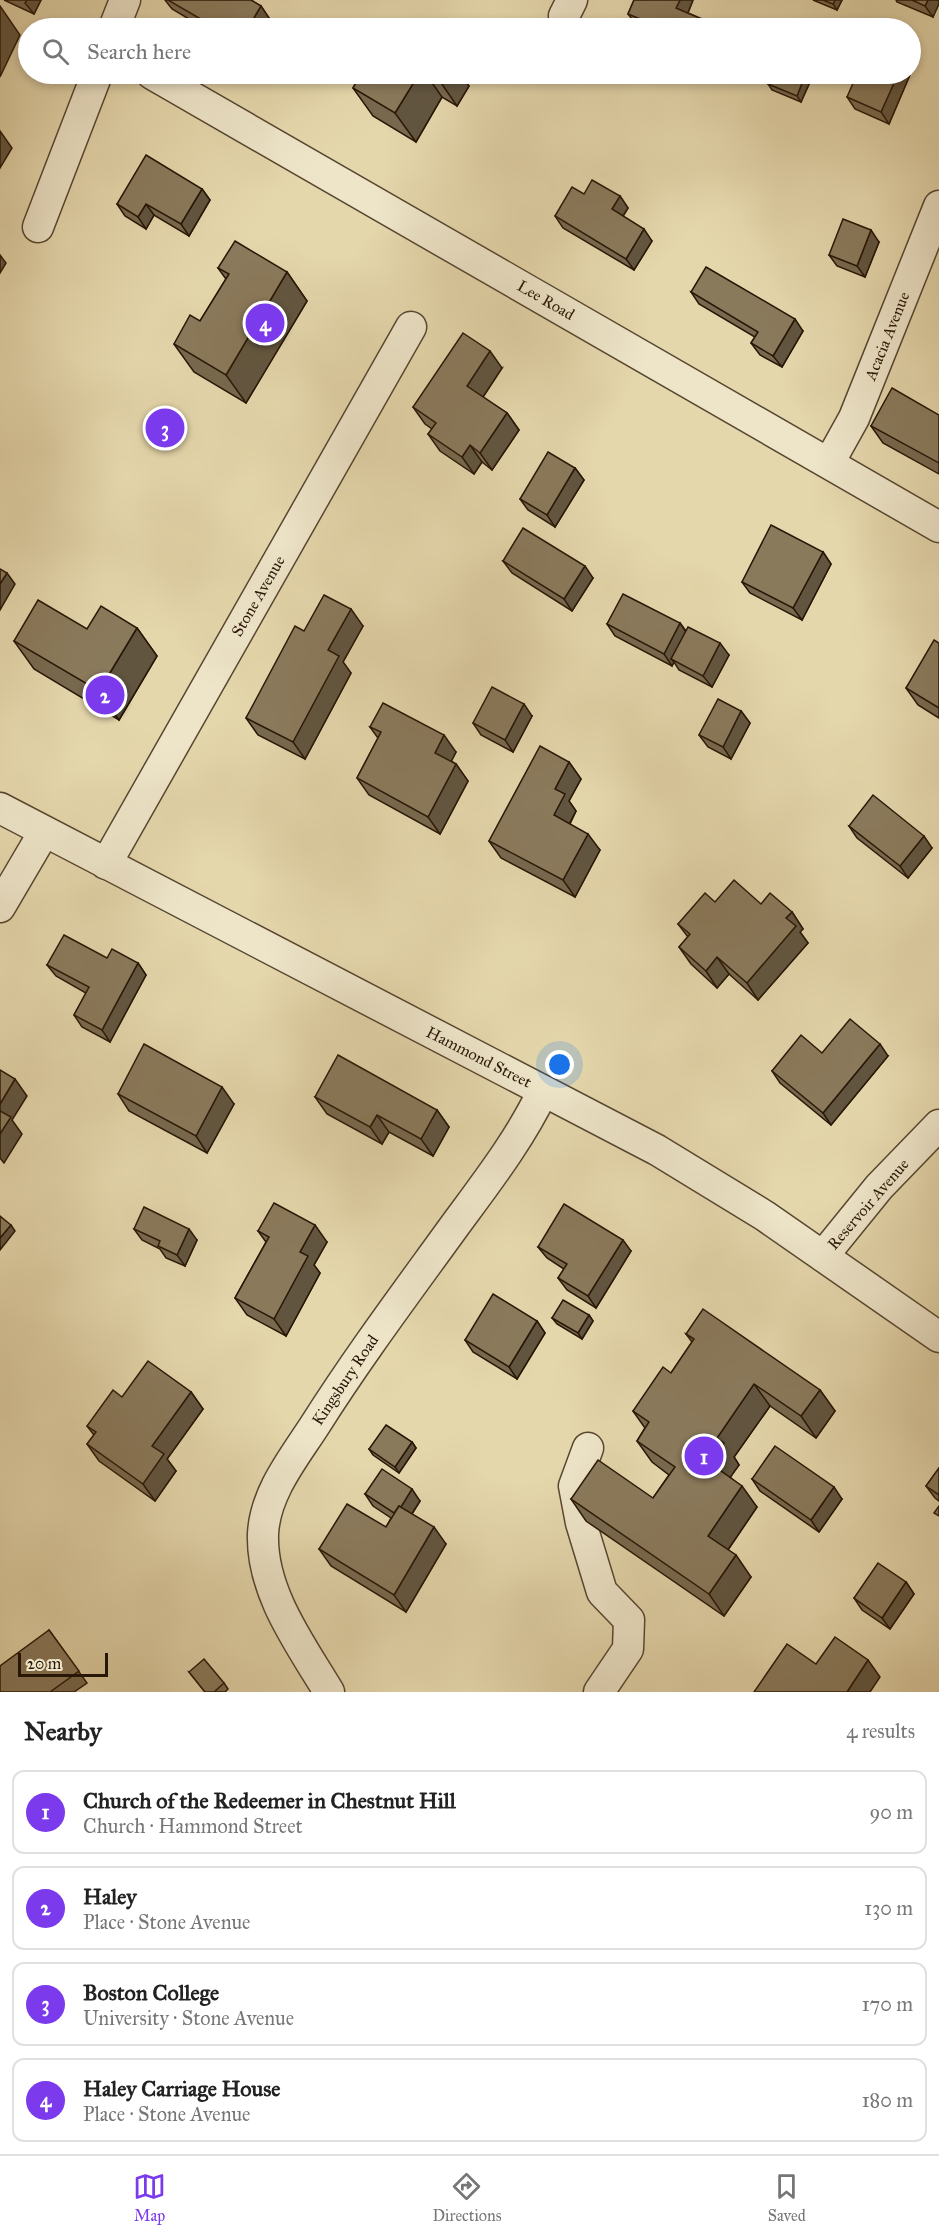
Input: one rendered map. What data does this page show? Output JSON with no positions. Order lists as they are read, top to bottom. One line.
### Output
{"streets":{"street":["Lee Road","Acacia Avenue","Stone Avenue","Hammond Street","Reservoir Avenue","Kingsbury Road"]},"crossings":[["Lee Road","Acacia Avenue"],["Stone Avenue","Hammond Street"],["Hammond Street","Reservoir Avenue"],["Hammond Street","Kingsbury Road"]],"scale_bar":"20 m","page":{"search":"Search here","pins":["4","3","2","1"],"scale":"20 m","heading":["Nearby","4 results"],"list":[{"mark":"1","name":"Church of the Redeemer in Chestnut Hill","note":"Church · Hammond Street","value":"90 m"},{"mark":"2","name":"Haley","note":"Place · Stone Avenue","value":"130 m"},{"mark":"3","name":"Boston College","note":"University · Stone Avenue","value":"170 m"},{"mark":"4","name":"Haley Carriage House","note":"Place · Stone Avenue","value":"180 m"}],"nav":["Map","Directions","Saved"]}}
